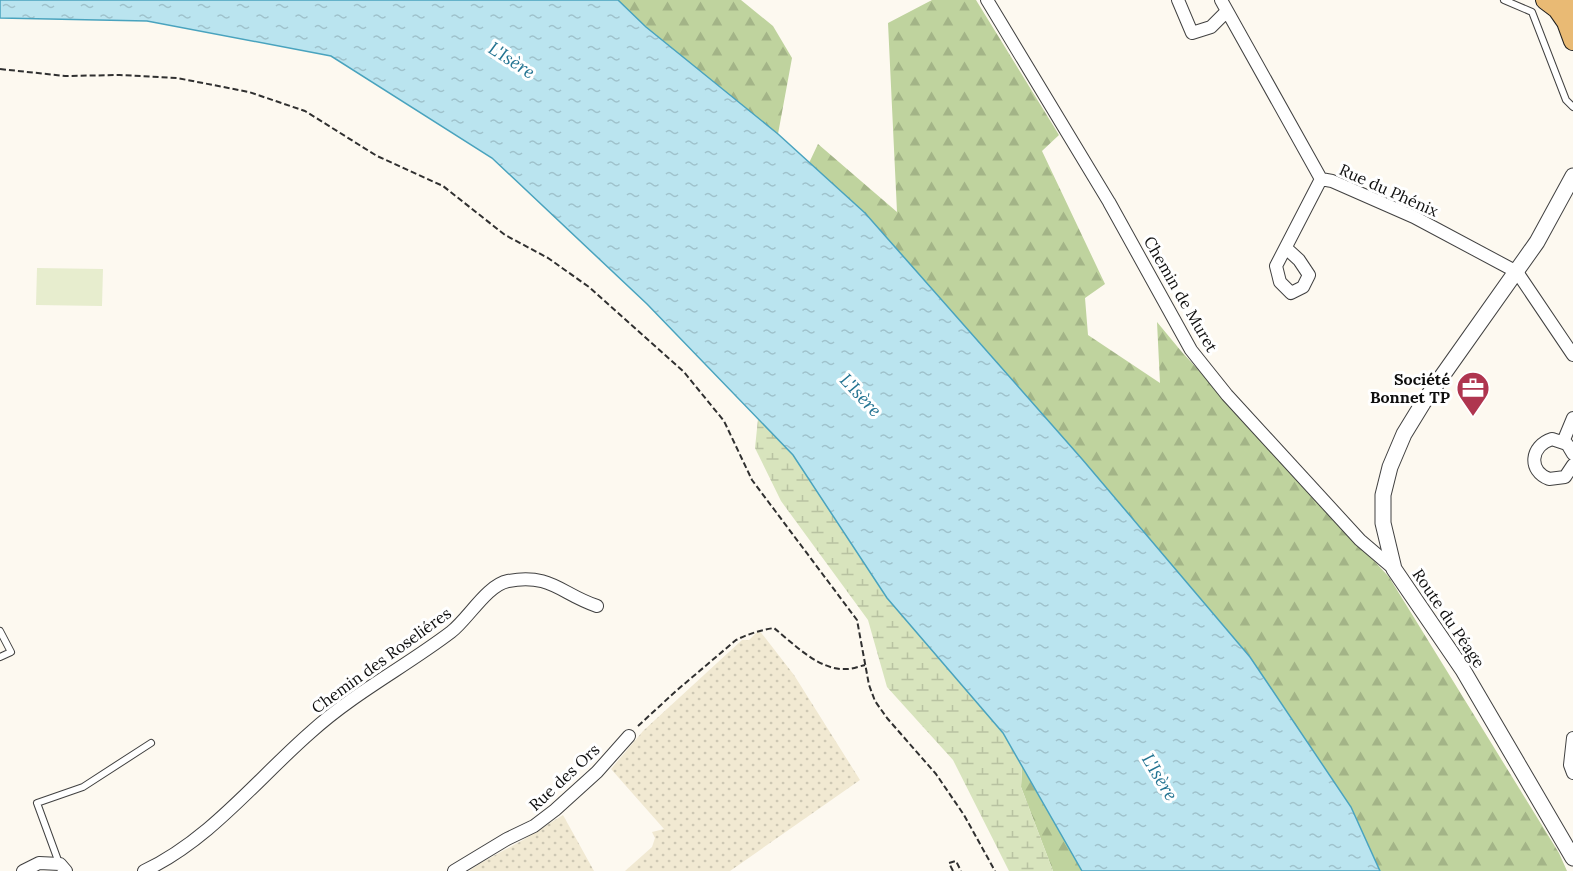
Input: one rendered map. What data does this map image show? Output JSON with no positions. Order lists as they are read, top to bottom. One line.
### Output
{"streets":{"street":["Rue du Phénix","Chemin de Muret","Route du Péage","Chemin des Roseliéres","Rue des Ors"]},"crossings":[["Rue du Phénix","Route du Péage"],["Chemin de Muret","Route du Péage"]],"water":["L'Isère"],"places":{"office":["Société Bonnet TP"]}}
